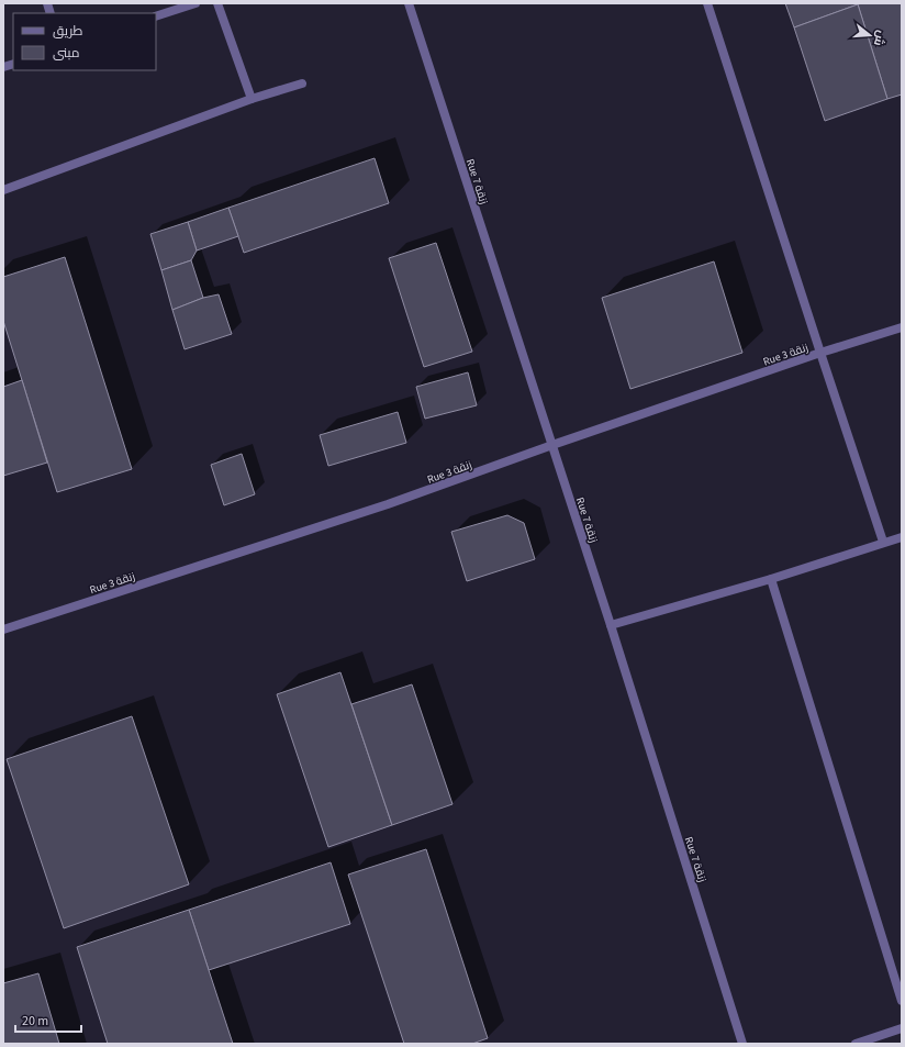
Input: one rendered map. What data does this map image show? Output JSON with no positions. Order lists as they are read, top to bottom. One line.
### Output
{"streets":{"street":["Rue 7 زنقة","Rue 3 زنقة"]},"crossings":[["Rue 7 زنقة","Rue 3 زنقة"]],"legend":["طريق","مبنى"],"scale_bar":"20 m","north":"right"}
